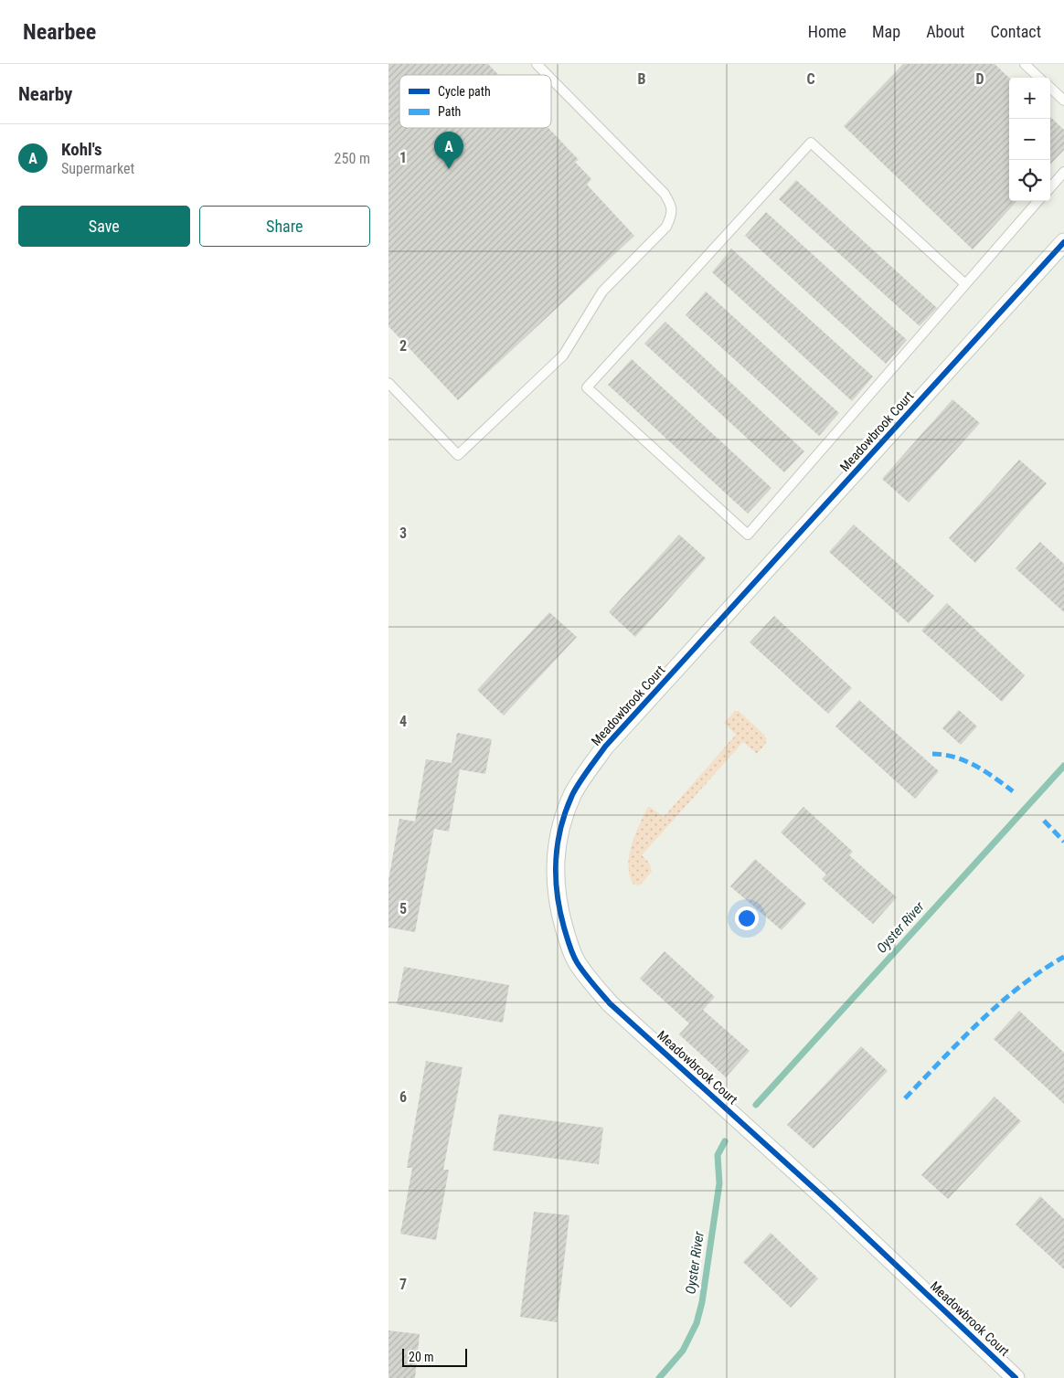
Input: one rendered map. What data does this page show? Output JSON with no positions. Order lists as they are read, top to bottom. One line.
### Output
{"streets":{"street":["Meadowbrook Court"]},"water":["Oyster River"],"legend":["Cycle path","Path"],"scale_bar":"20 m","page":{"header":"Nearbee","nav":["Home","Map","About","Contact"],"heading":"Nearby","map_buttons":["+","−"],"list":[{"mark":"A","name":"Kohl's","note":"Supermarket","value":"250 m"}],"pins":"A","buttons":["Save","Share"],"scale":"20 m"},"grid":{"columns":["B","C","D"],"rows":["1","2","3","4","5","6","7"]}}
